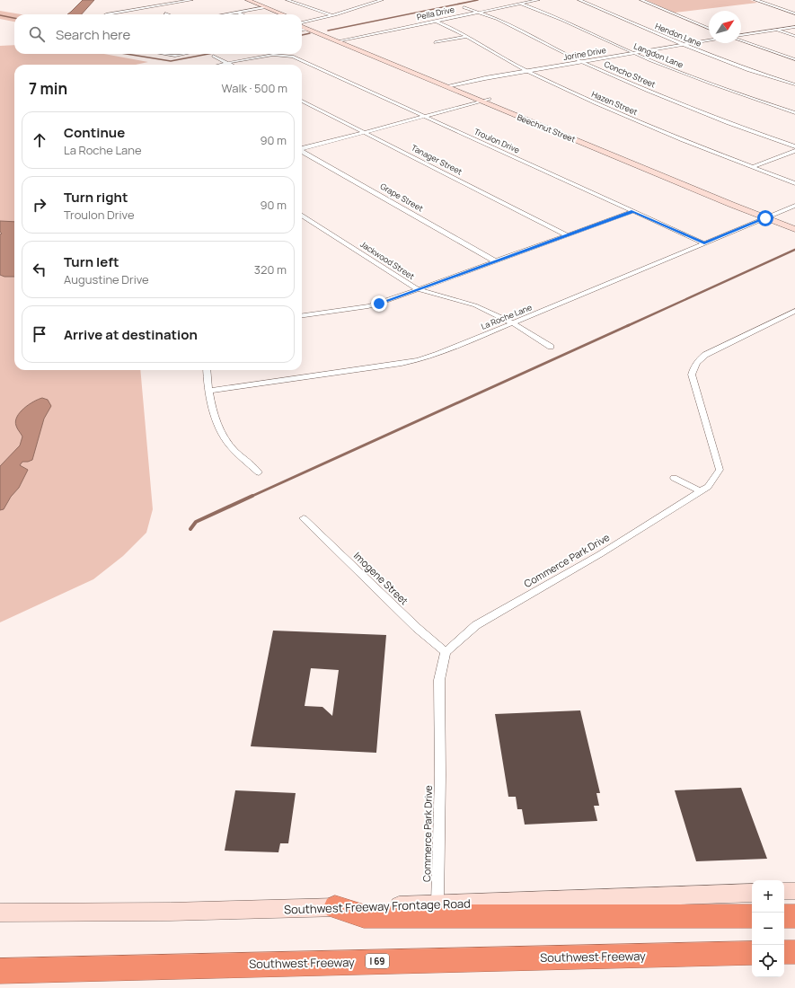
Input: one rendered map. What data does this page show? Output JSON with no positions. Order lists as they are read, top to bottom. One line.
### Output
{"streets":{"highway":["Southwest Freeway","I 69"],"main road":["Beechnut Street","Southwest Freeway Frontage Road"],"street":["Pella Drive","Hendon Lane","Jorine Drive","Langdon Lane","Concho Street","Hazen Street","Troulon Drive","Tanager Street","Grape Street","Jackwood Street","La Roche Lane","Commerce Park Drive","Imogene Street"]},"crossings":[["Pella Drive","Langdon Lane"],["Pella Drive","Concho Street"],["Pella Drive","Hazen Street"],["Pella Drive","Beechnut Street"],["Hendon Lane","Jorine Drive"],["Jorine Drive","Langdon Lane"],["Jorine Drive","Concho Street"],["Jorine Drive","Hazen Street"],["Jorine Drive","Beechnut Street"],["Beechnut Street","La Roche Lane"],["Troulon Drive","La Roche Lane"],["Jackwood Street","La Roche Lane"],["Commerce Park Drive","Imogene Street"],["Commerce Park Drive","Southwest Freeway Frontage Road"]],"north":"top right","page":{"search":"Search here","heading":["7 min","Walk · 500 m"],"list":[["Continue","La Roche Lane","90 m"],["Turn right","Troulon Drive","90 m"],["Turn left","Augustine Drive","320 m"],"Arrive at destination"],"map_buttons":["+","−"]}}
